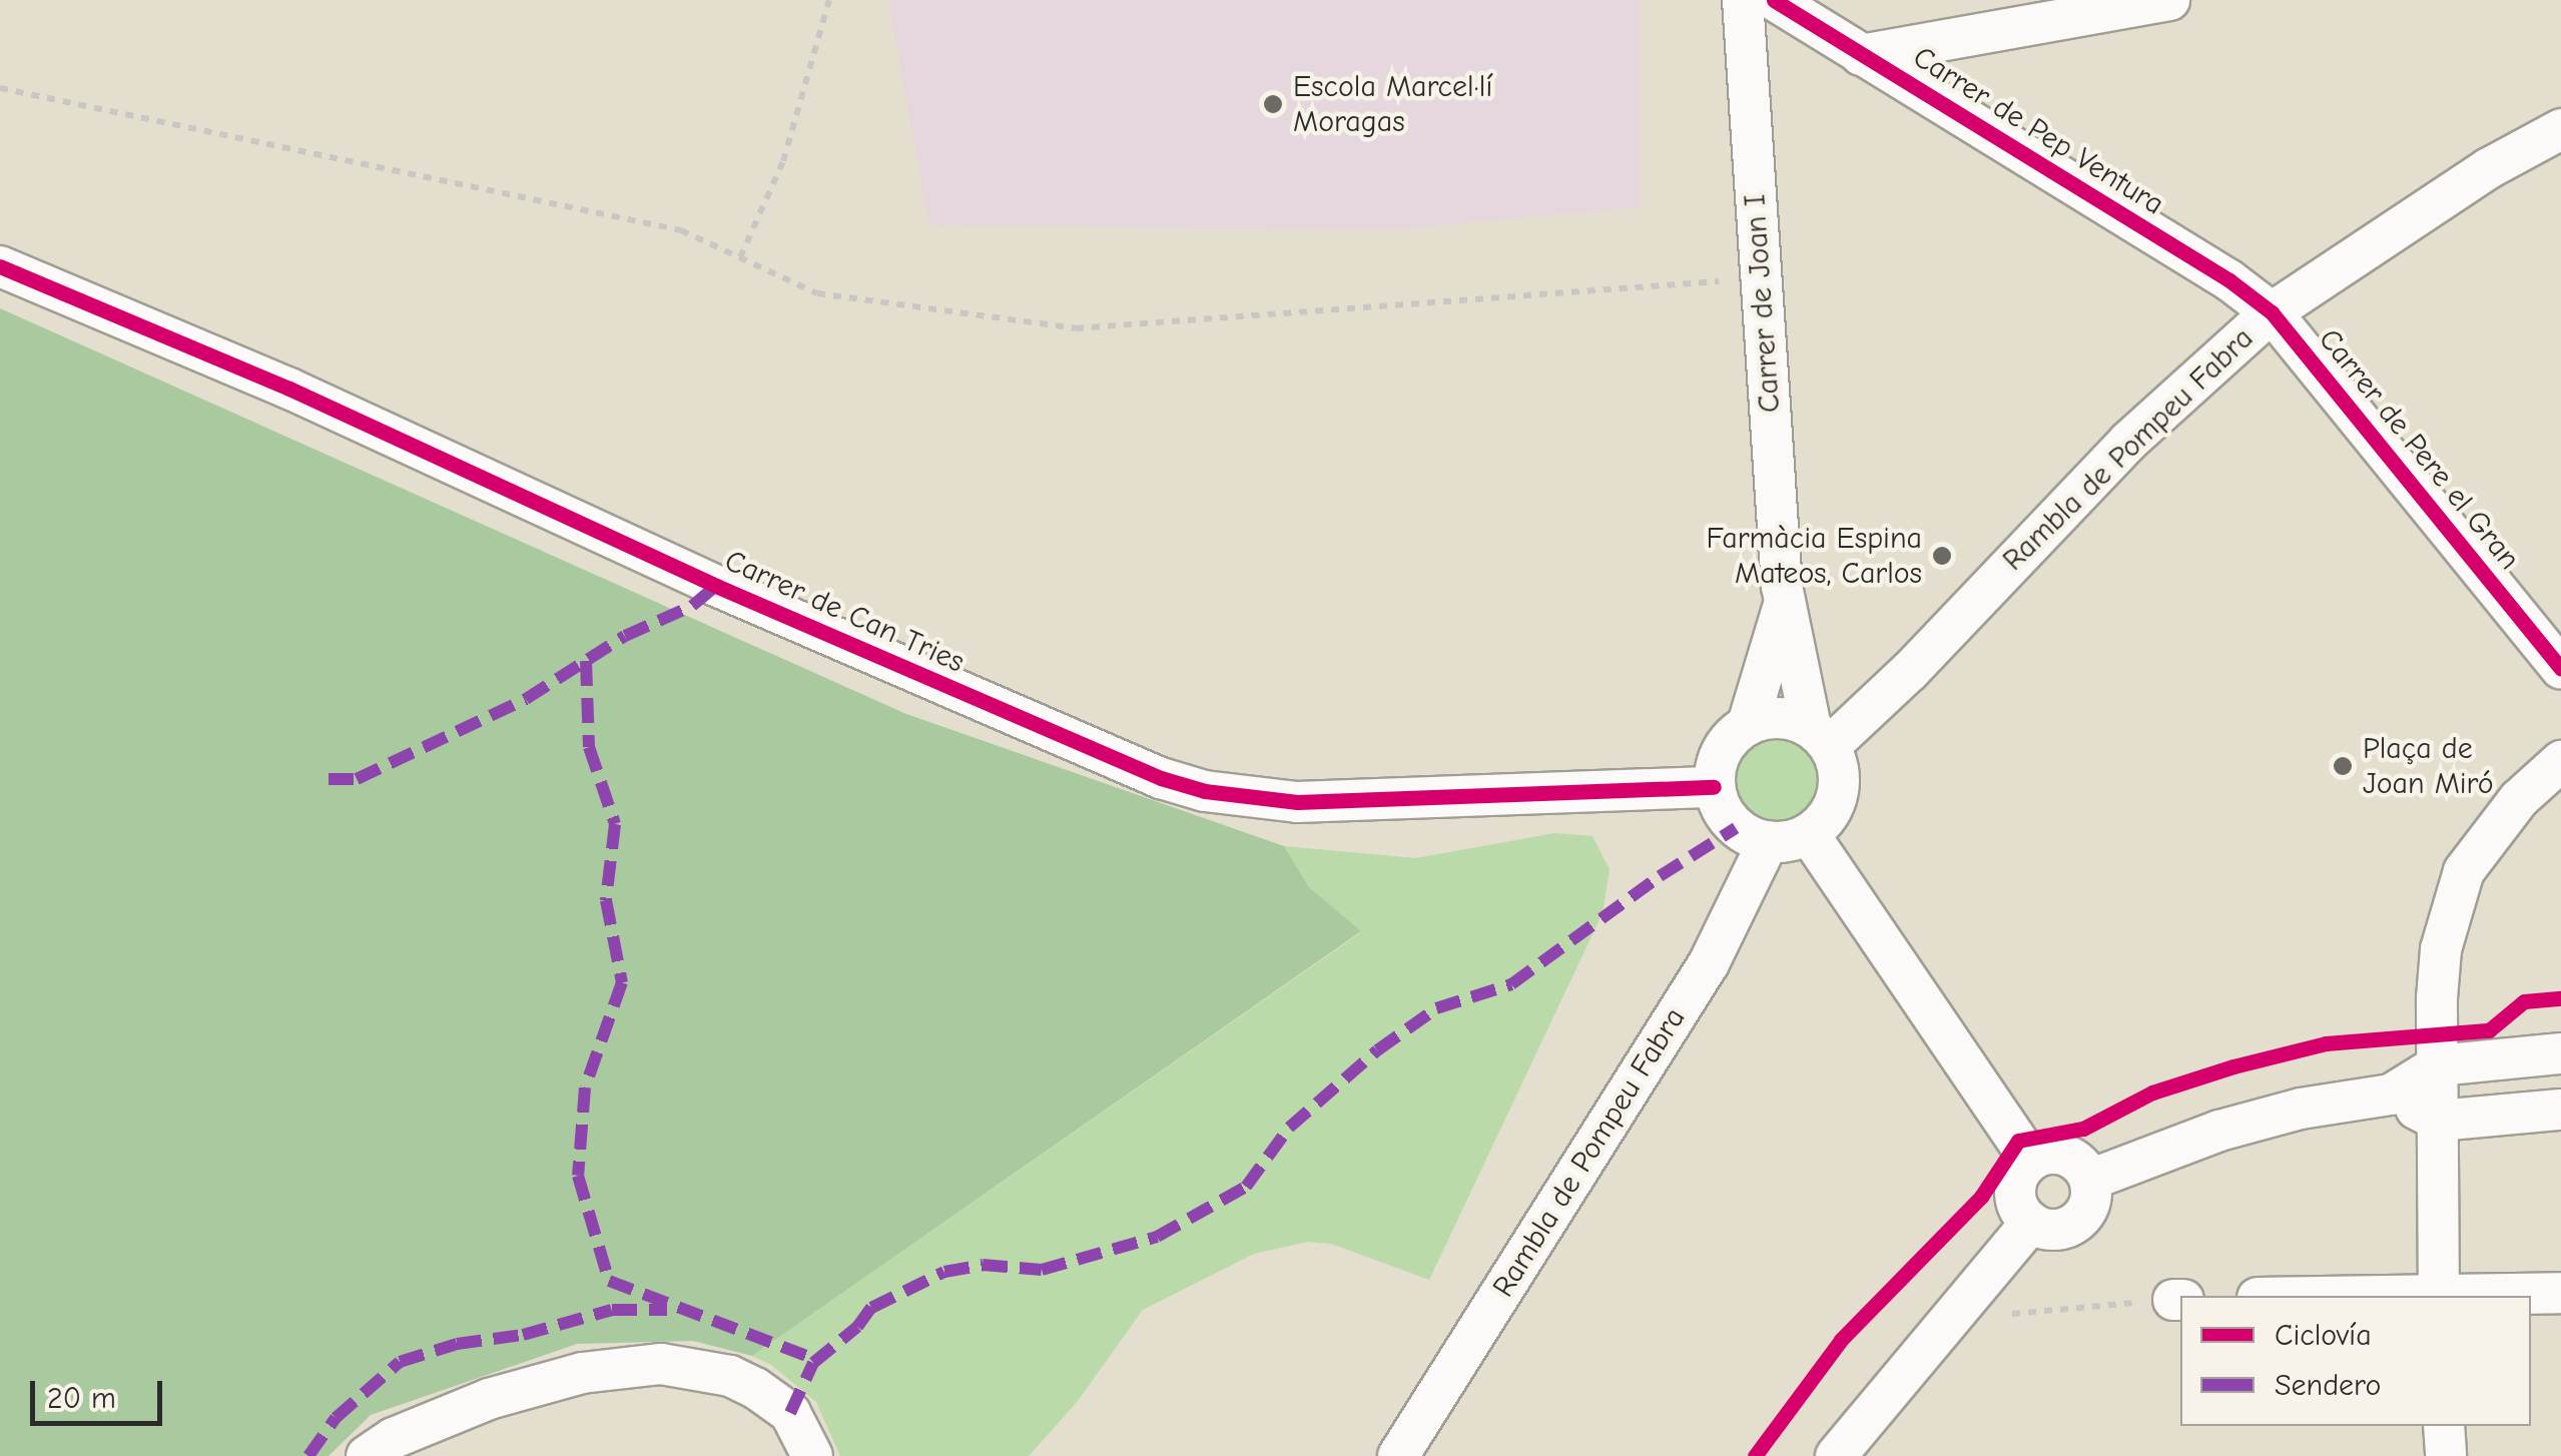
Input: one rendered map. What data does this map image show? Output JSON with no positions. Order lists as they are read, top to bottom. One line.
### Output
{"streets":{"street":["Carrer de Pep Ventura","Carrer de Joan I","Rambla de Pompeu Fabra","Carrer de Pere el Gran","Carrer de Can Tries"]},"crossings":[["Carrer de Pep Ventura","Rambla de Pompeu Fabra"],["Carrer de Pep Ventura","Carrer de Pere el Gran"],["Carrer de Joan I","Rambla de Pompeu Fabra"],["Carrer de Joan I","Carrer de Can Tries"],["Rambla de Pompeu Fabra","Carrer de Pere el Gran"],["Rambla de Pompeu Fabra","Carrer de Can Tries"]],"places":["Escola Marcel·lí Moragas","Farmàcia Espina Mateos, Carlos","Plaça de Joan Miró"],"legend":["Ciclovía","Sendero"],"scale_bar":"20 m"}
